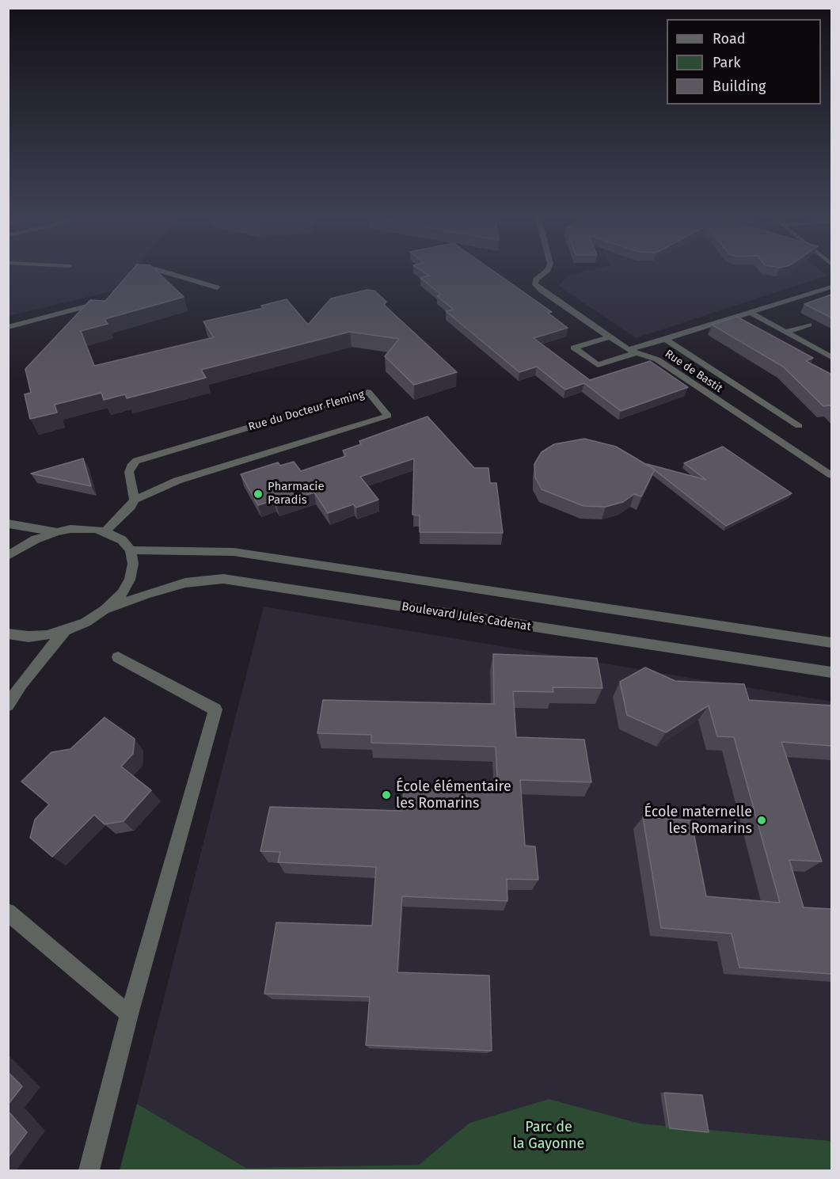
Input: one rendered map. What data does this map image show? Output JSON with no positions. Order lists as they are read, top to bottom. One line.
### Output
{"streets":{"street":["Rue de Bastit","Rue du Docteur Fleming","Boulevard Jules Cadenat"]},"parks":["Parc de la Gayonne"],"places":["Pharmacie Paradis","École élémentaire les Romarins","École maternelle les Romarins"],"legend":["Road","Park","Building"]}
